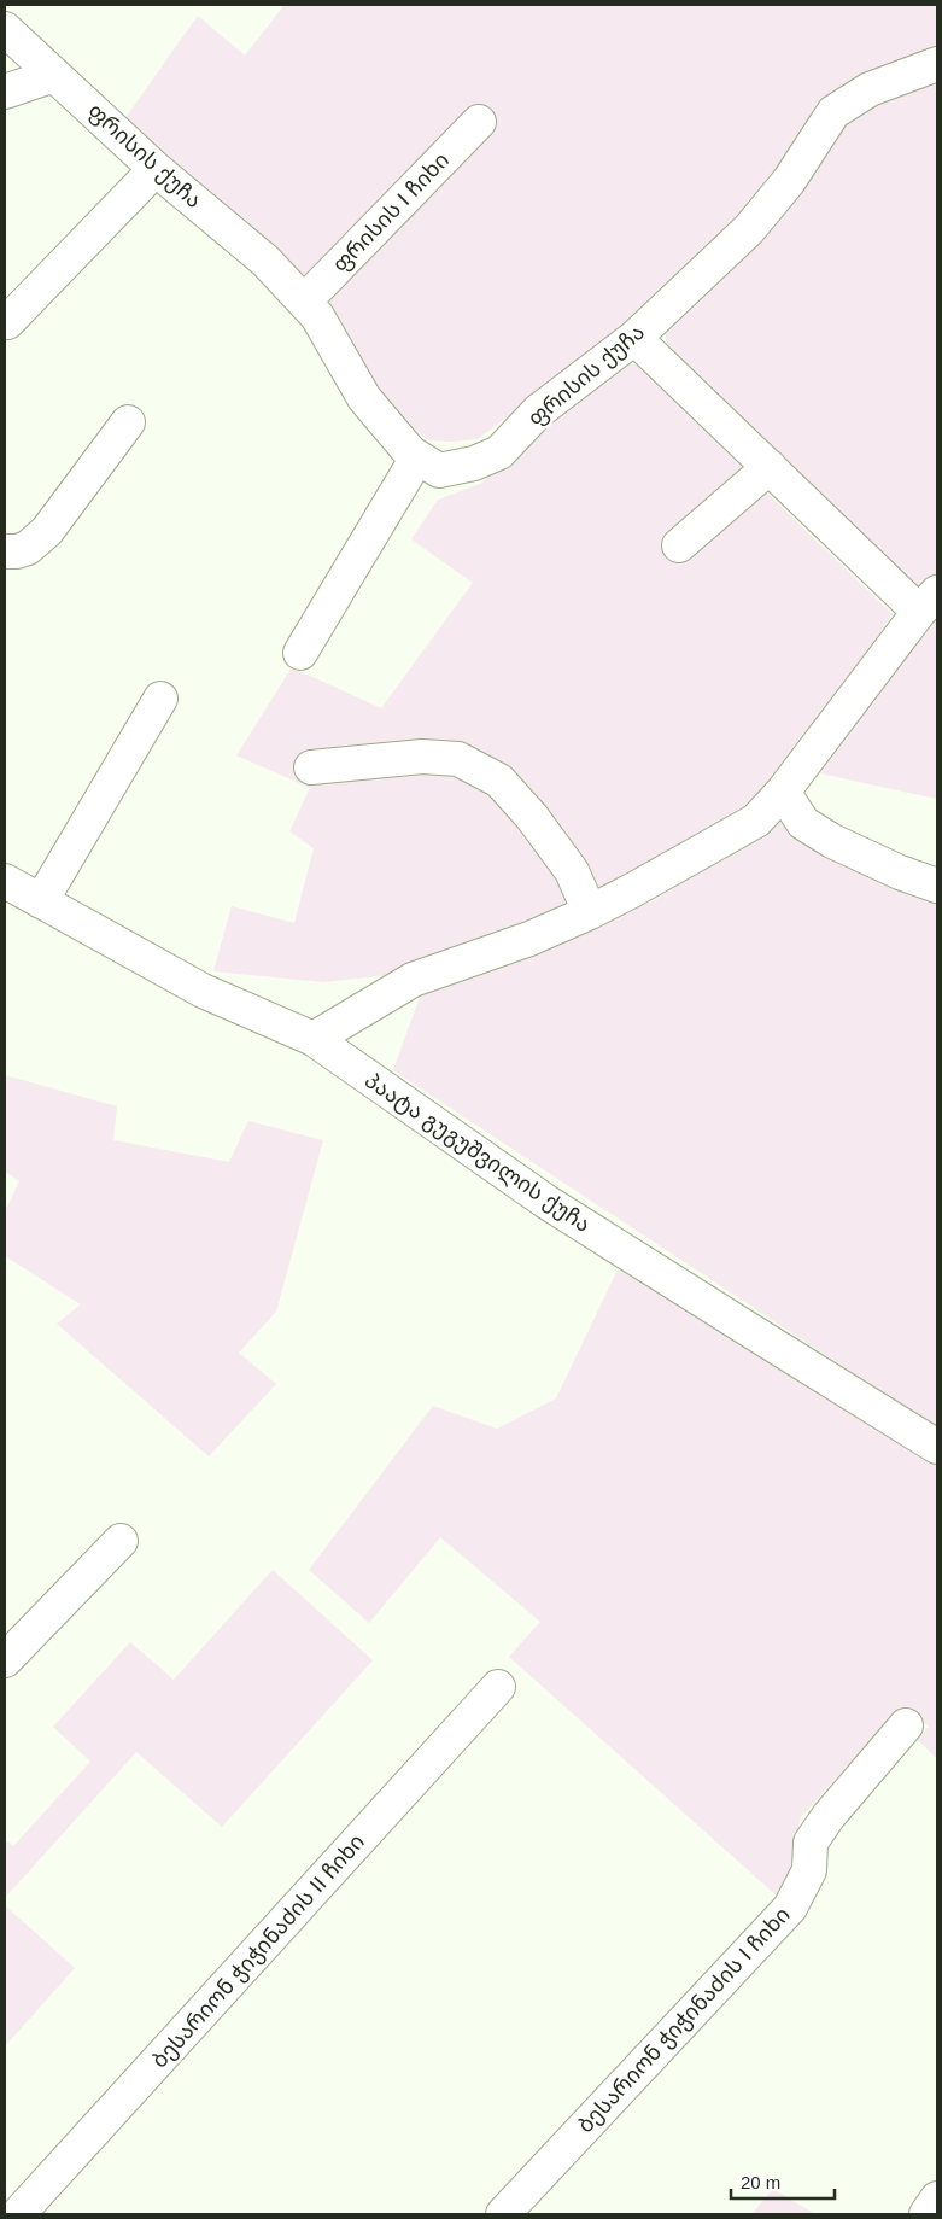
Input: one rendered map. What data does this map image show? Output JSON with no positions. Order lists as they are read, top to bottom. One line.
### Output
{"streets":{"street":["ფრისის ქუჩა","ფრისის I ჩიხი","პაატა გუგუშვილის ქუჩა","ბესარიონ ჭიჭინაძის II ჩიხი","ბესარიონ ჭიჭინაძის I ჩიხი"]},"crossings":[["ფრისის ქუჩა","ფრისის I ჩიხი"]],"scale_bar":"20 m"}
